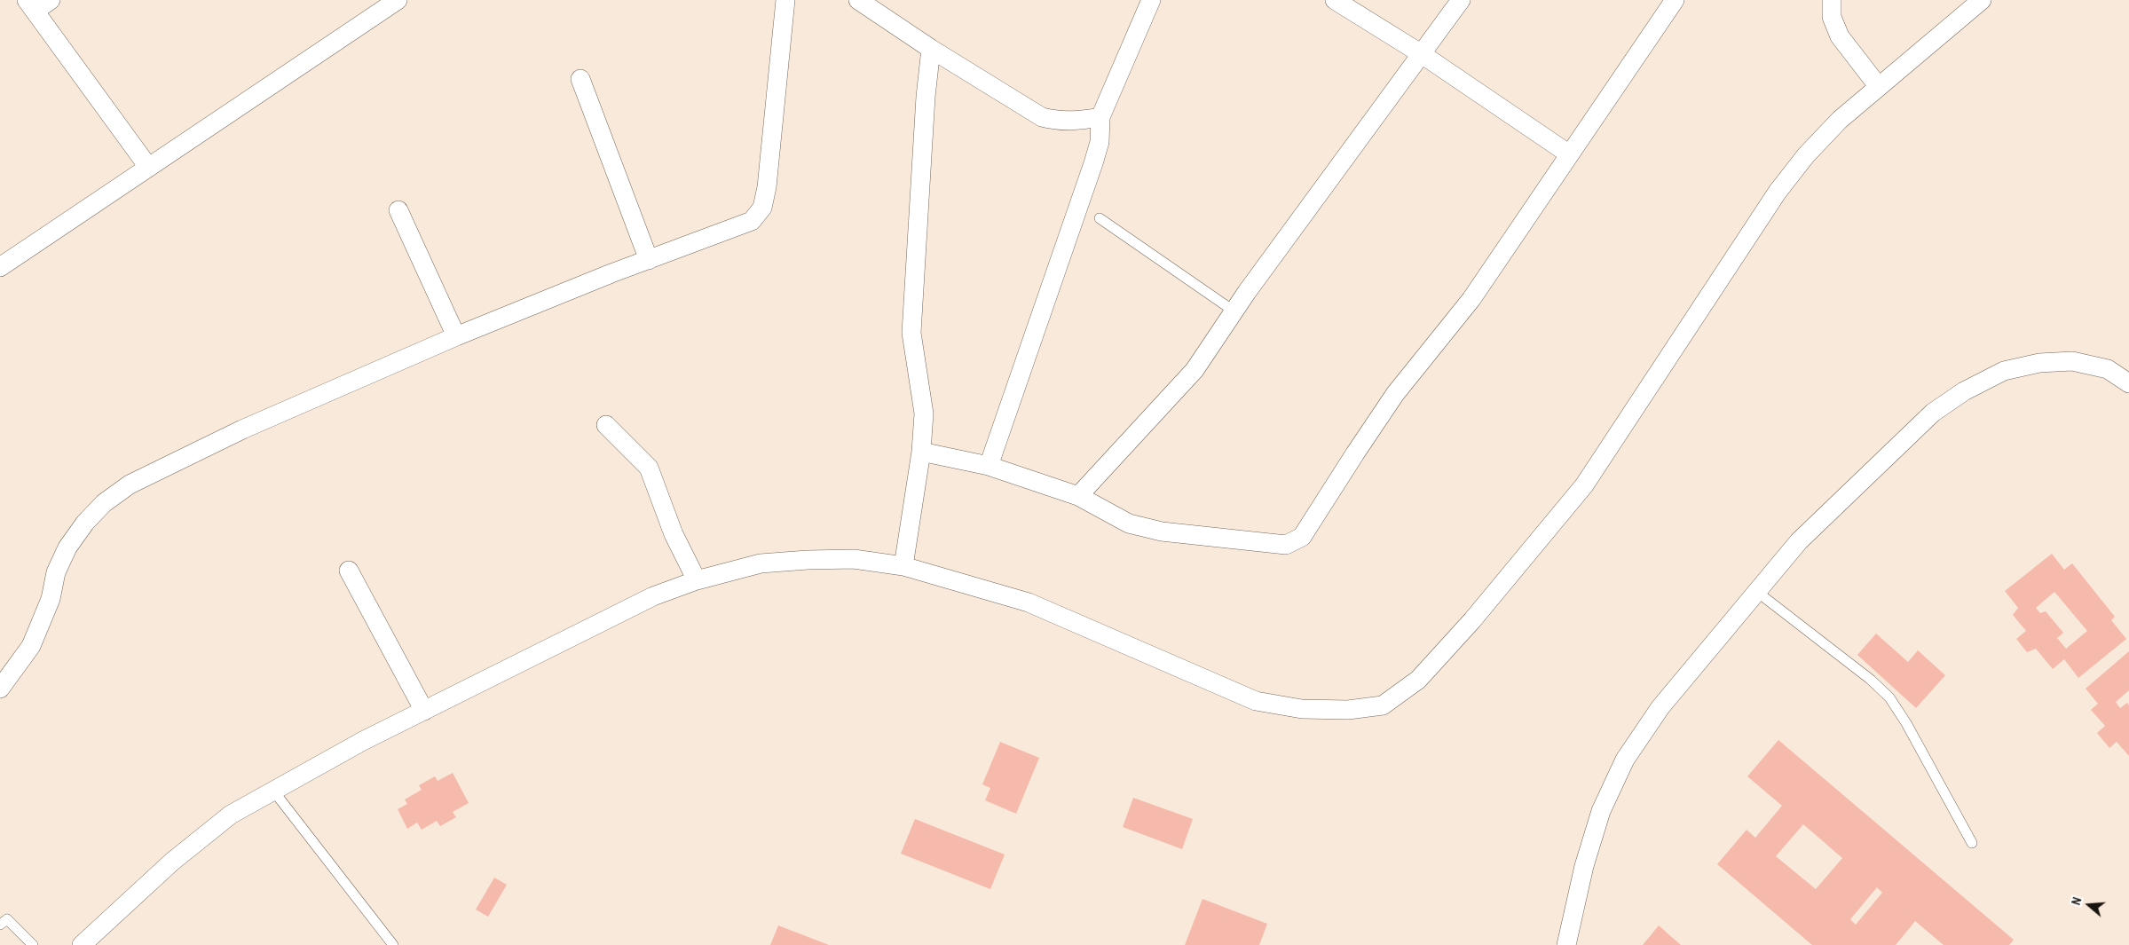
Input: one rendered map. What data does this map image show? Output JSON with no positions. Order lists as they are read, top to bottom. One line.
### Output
{"north":"left"}
